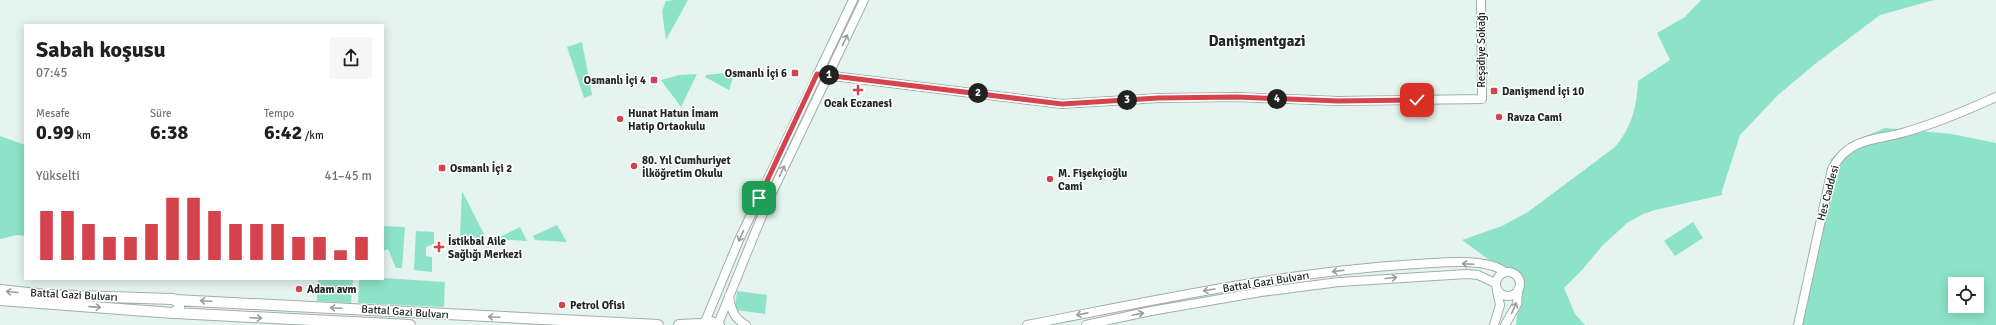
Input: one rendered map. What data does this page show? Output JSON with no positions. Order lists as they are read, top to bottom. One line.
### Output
{"streets":{"main road":["Battal Gazi Bulvarı"],"street":["Reşadiye Sokağı","Hes Caddesi"]},"districts":["Danişmentgazi"],"places":{"transit":["Osmanlı İçi 6","Osmanlı İçi 4","Danişmend İçi 10","Osmanlı İçi 2"],"health":["Ocak Eczanesi","İstikbal Aile Sağlığı Merkezi"],"other":["Ravza Cami","Hunat Hatun İmam Hatip Ortaokulu","80. Yıl Cumhuriyet İlköğretim Okulu","M. Fişekçioğlu Cami","Adam avm","Petrol Ofisi"]},"page":{"heading":["Sabah koşusu","07:45"],"pins":["1","2","4","3"],"stats":[["Mesafe","0.99 km"],["Süre","6:38"],["Tempo","6:42 /km"]],"chart":["Yükselti","41–45 m"]}}
